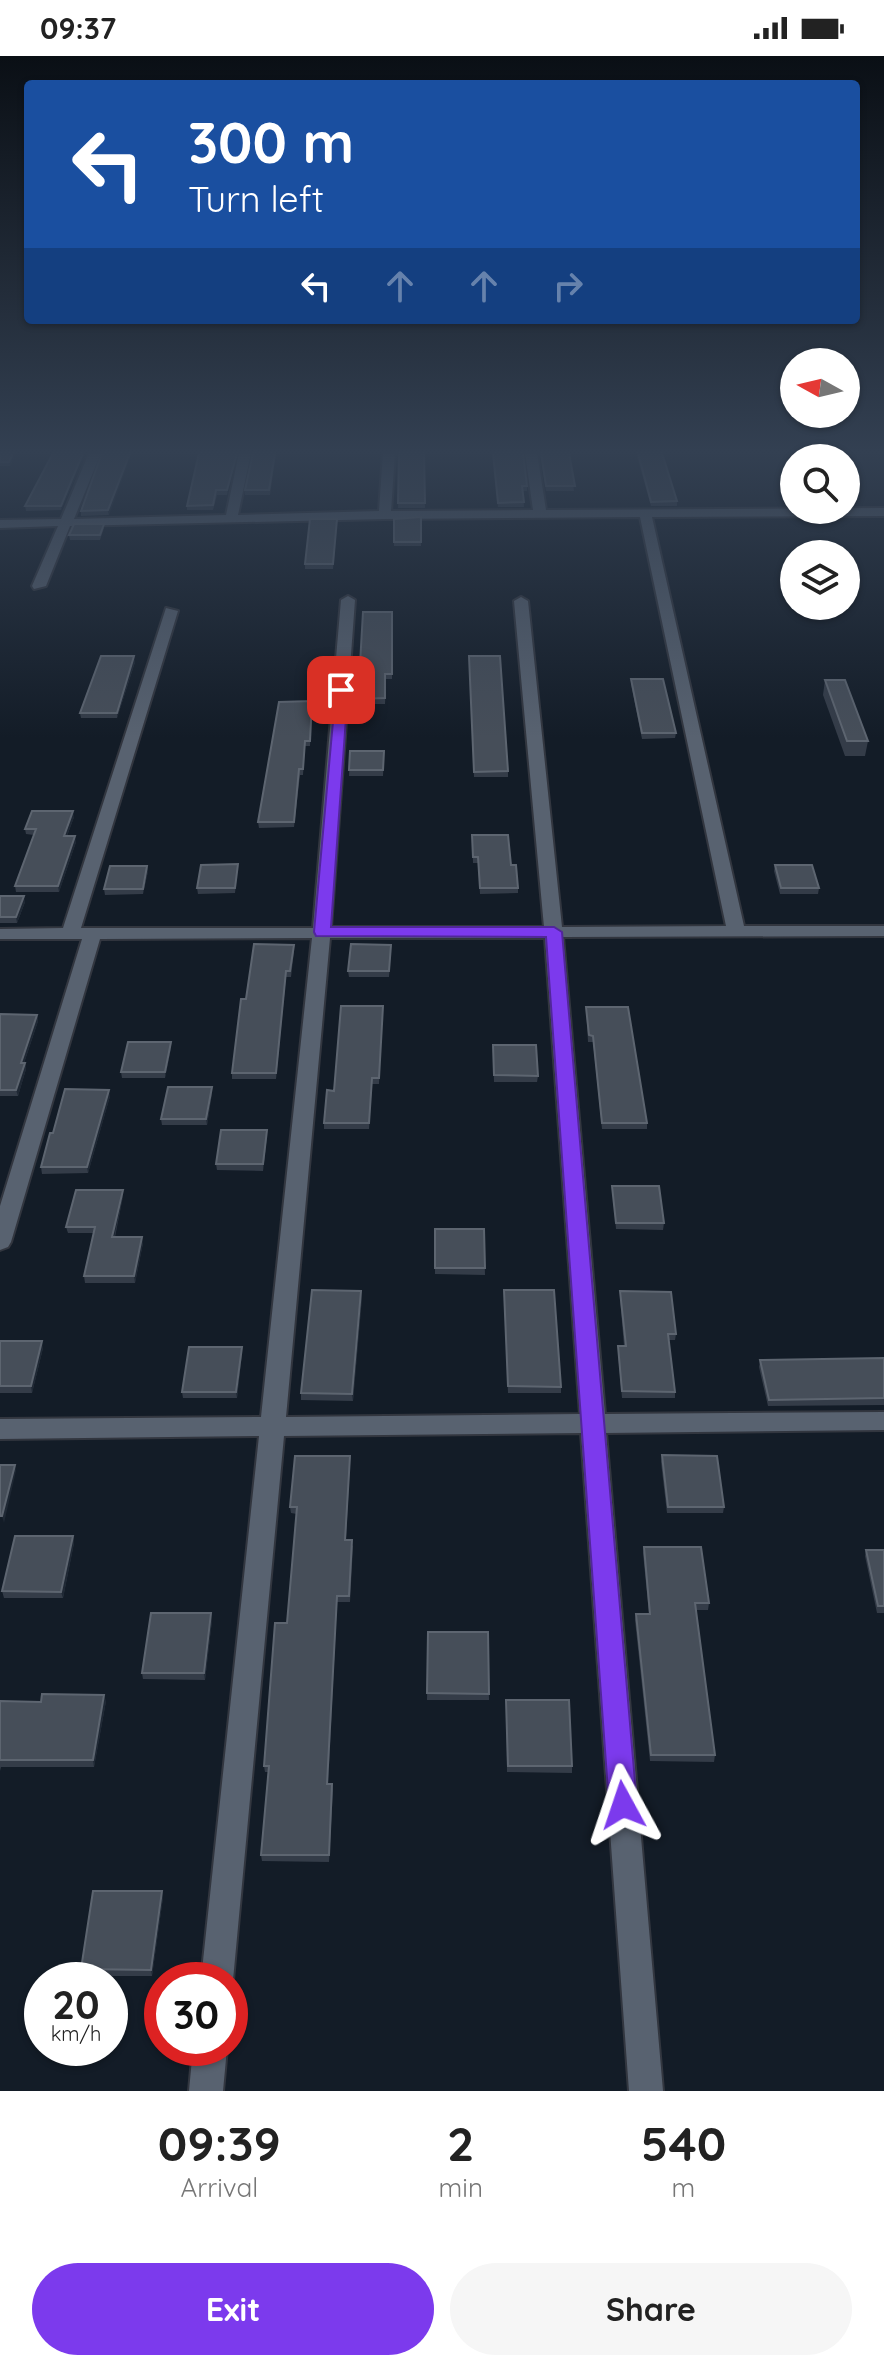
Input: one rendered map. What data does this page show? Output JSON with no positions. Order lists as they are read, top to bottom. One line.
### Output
{"north":"left","page":{"status":"09:37","turn":["300 m","Turn left"],"speed":"20 km/h","limit":"30","eta":["09:39","Arrival","2","min","540","m"],"buttons":["Exit","Share"]}}
